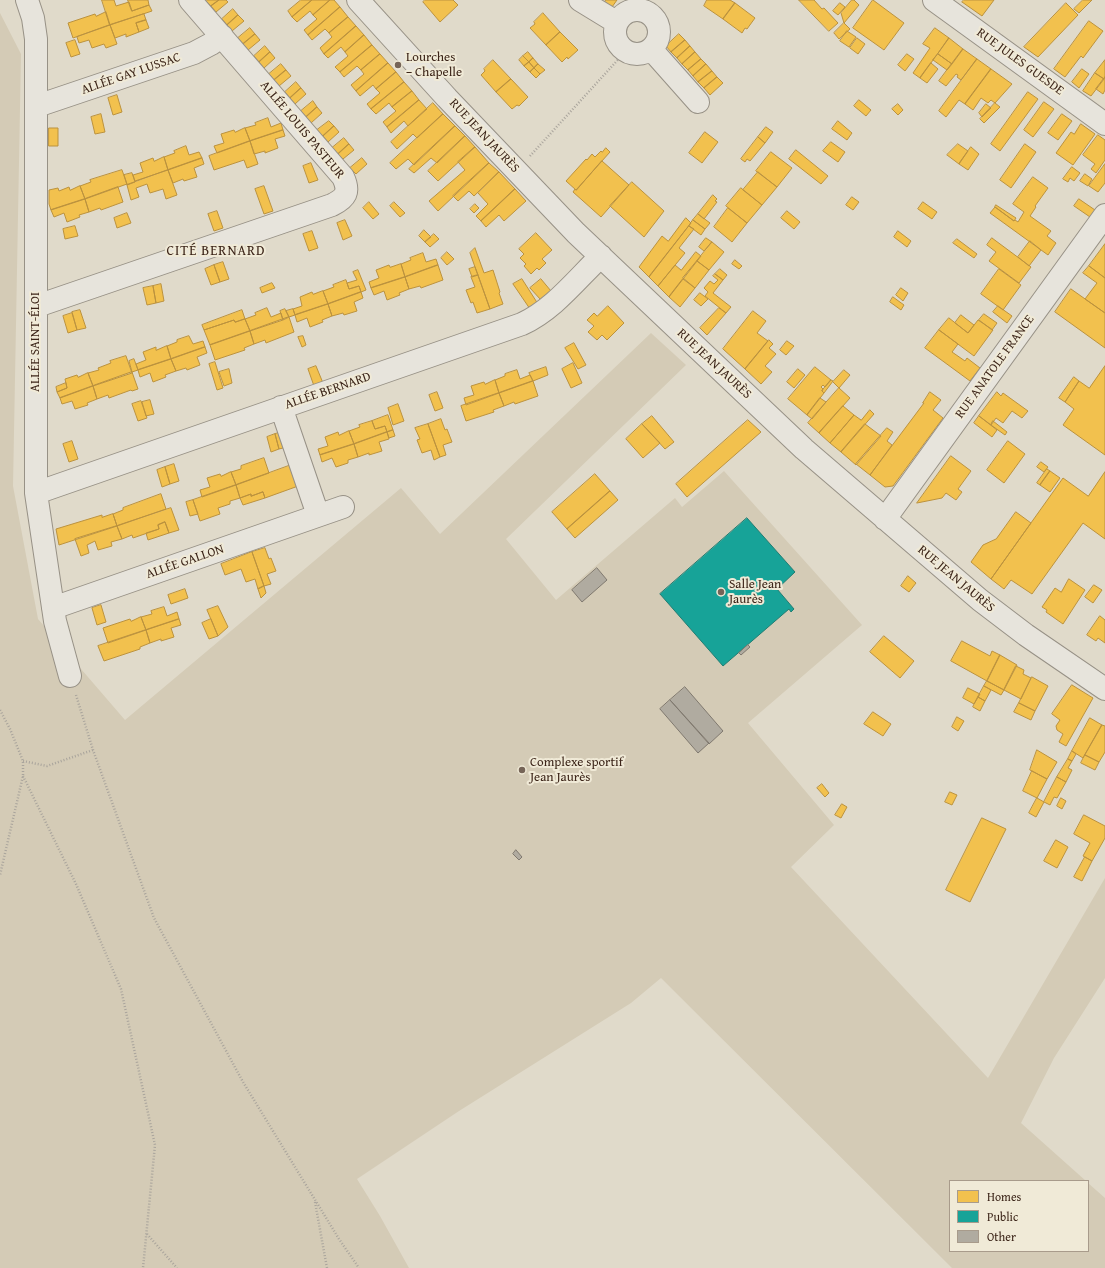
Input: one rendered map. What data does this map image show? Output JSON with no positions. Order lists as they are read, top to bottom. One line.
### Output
{"streets":{"street":["RUE JULES GUESDE","ALLÉE GAY LUSSAC","ALLÉE LOUIS PASTEUR","RUE JEAN JAURÈS","ALLÉE SAINT-ÉLOI","RUE ANATOLE FRANCE","ALLÉE BERNARD","ALLÉE GALLON"]},"crossings":[["ALLÉE GAY LUSSAC","ALLÉE LOUIS PASTEUR"],["ALLÉE GAY LUSSAC","ALLÉE SAINT-ÉLOI"],["ALLÉE LOUIS PASTEUR","ALLÉE SAINT-ÉLOI"],["RUE JEAN JAURÈS","RUE ANATOLE FRANCE"],["RUE JEAN JAURÈS","ALLÉE BERNARD"],["ALLÉE SAINT-ÉLOI","ALLÉE BERNARD"],["ALLÉE SAINT-ÉLOI","ALLÉE GALLON"]],"districts":["CITÉ BERNARD"],"places":["Lourches – Chapelle","Salle Jean Jaurès","Complexe sportif Jean Jaurès"],"legend":["Homes","Public","Other"]}
